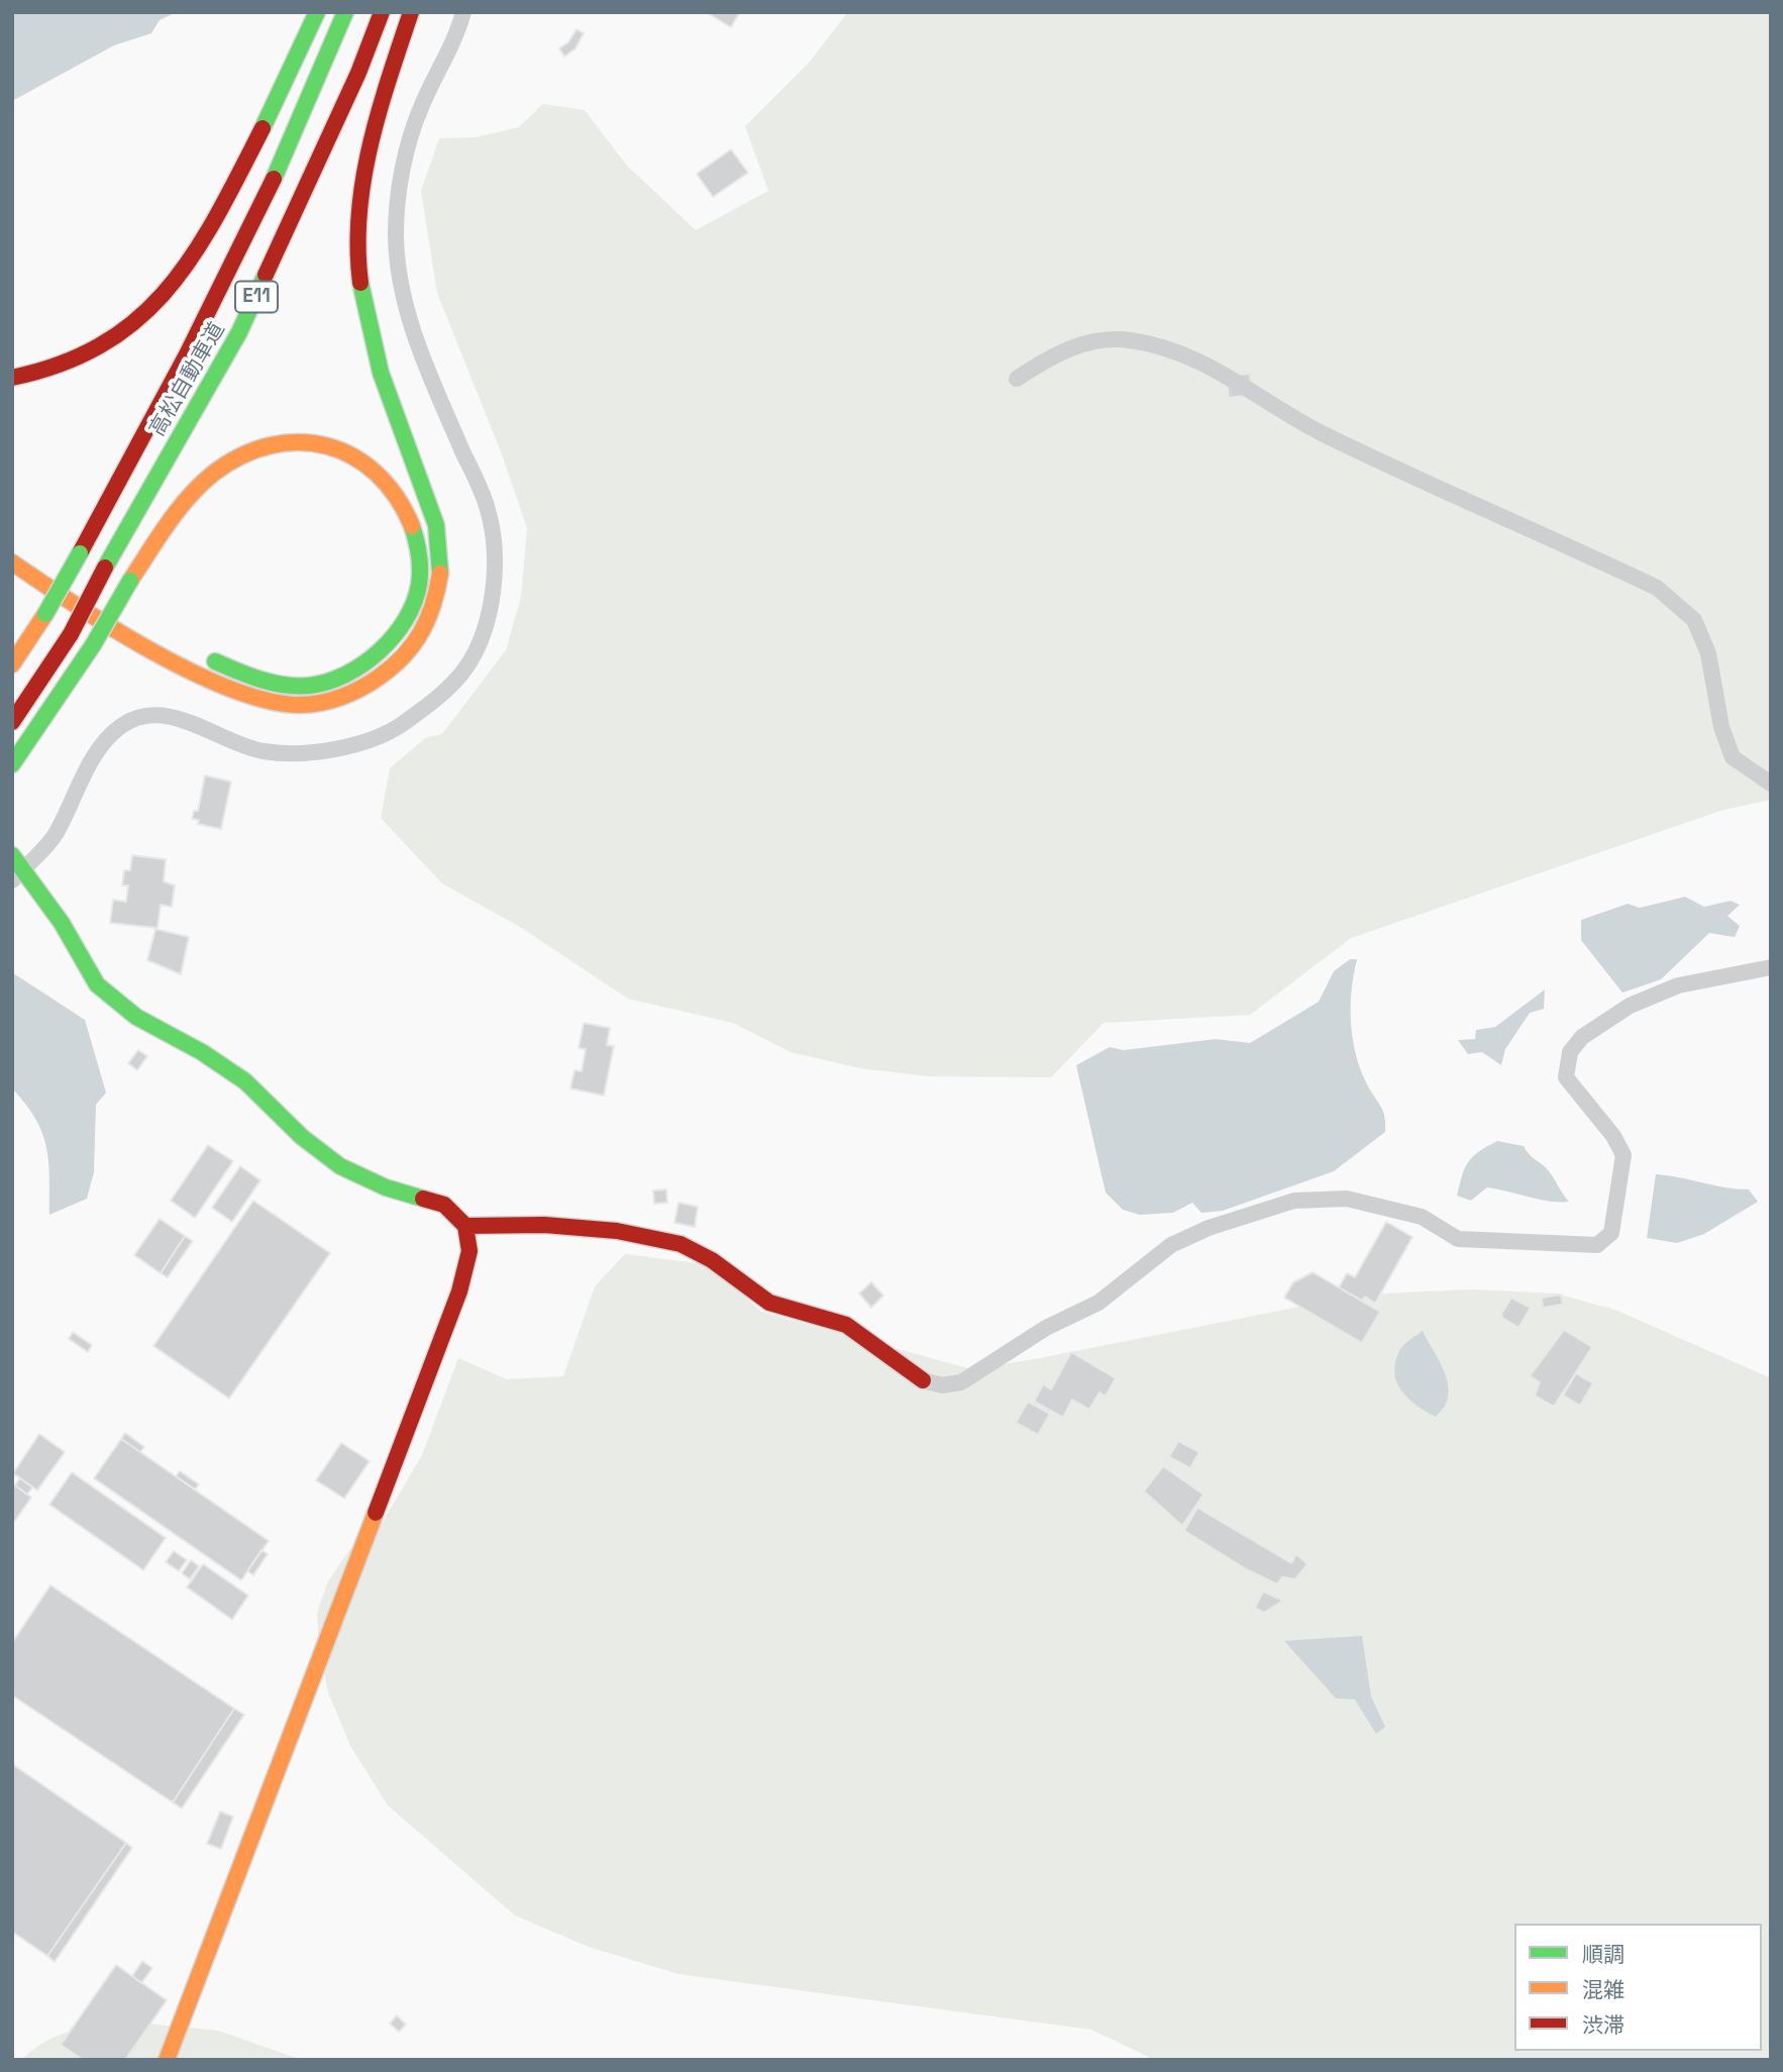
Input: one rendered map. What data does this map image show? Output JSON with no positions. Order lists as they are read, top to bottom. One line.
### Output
{"streets":{"main road":["E11","高松自動車道"]},"legend":["順調","混雑","渋滞"]}
